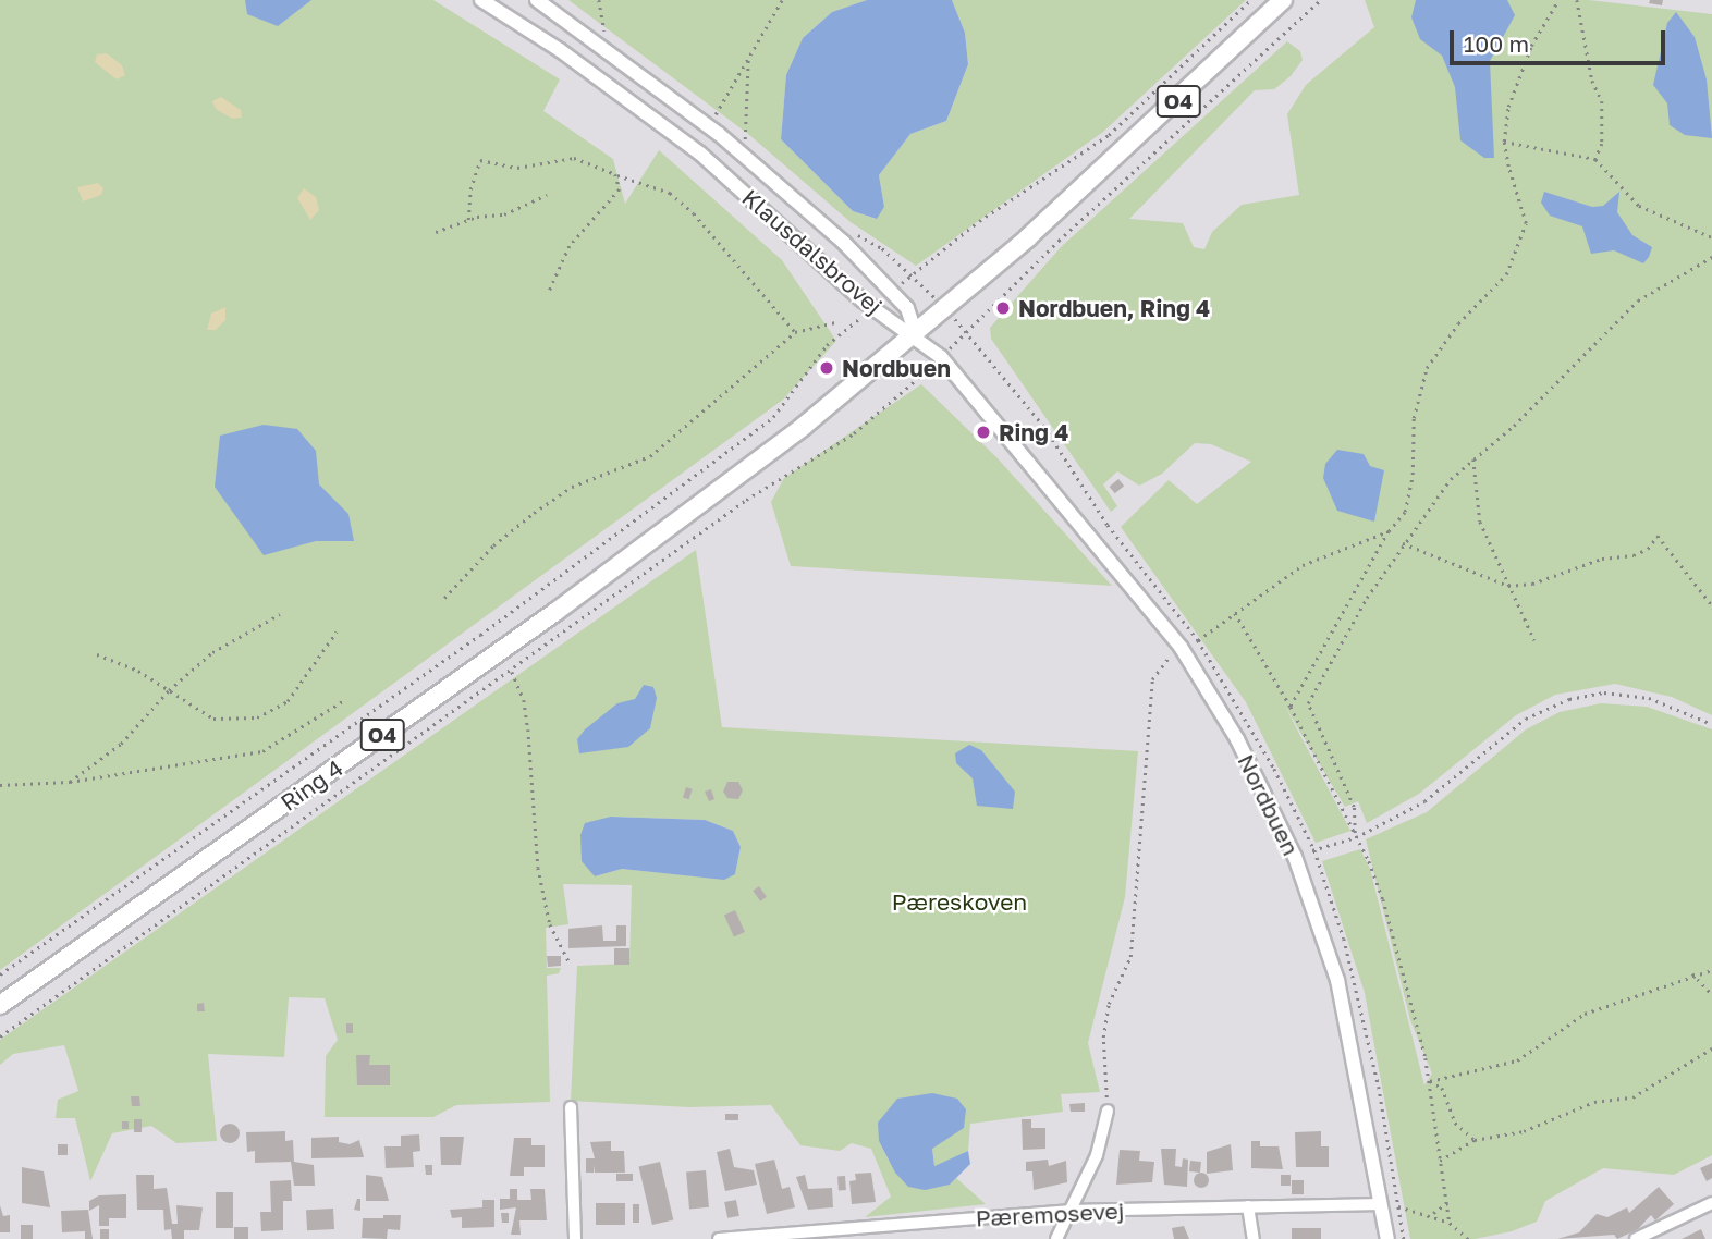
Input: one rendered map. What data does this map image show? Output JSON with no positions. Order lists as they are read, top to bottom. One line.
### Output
{"streets":{"main road":["O4","Ring 4"],"street":["Klausdalsbrovej","Nordbuen","Pæremosevej"]},"crossings":[["Klausdalsbrovej","Ring 4"],["Klausdalsbrovej","Nordbuen"],["Ring 4","Nordbuen"],["Nordbuen","Pæremosevej"]],"parks":["Pæreskoven"],"places":["Nordbuen, Ring 4","Nordbuen","Ring 4"],"scale_bar":"100 m"}
